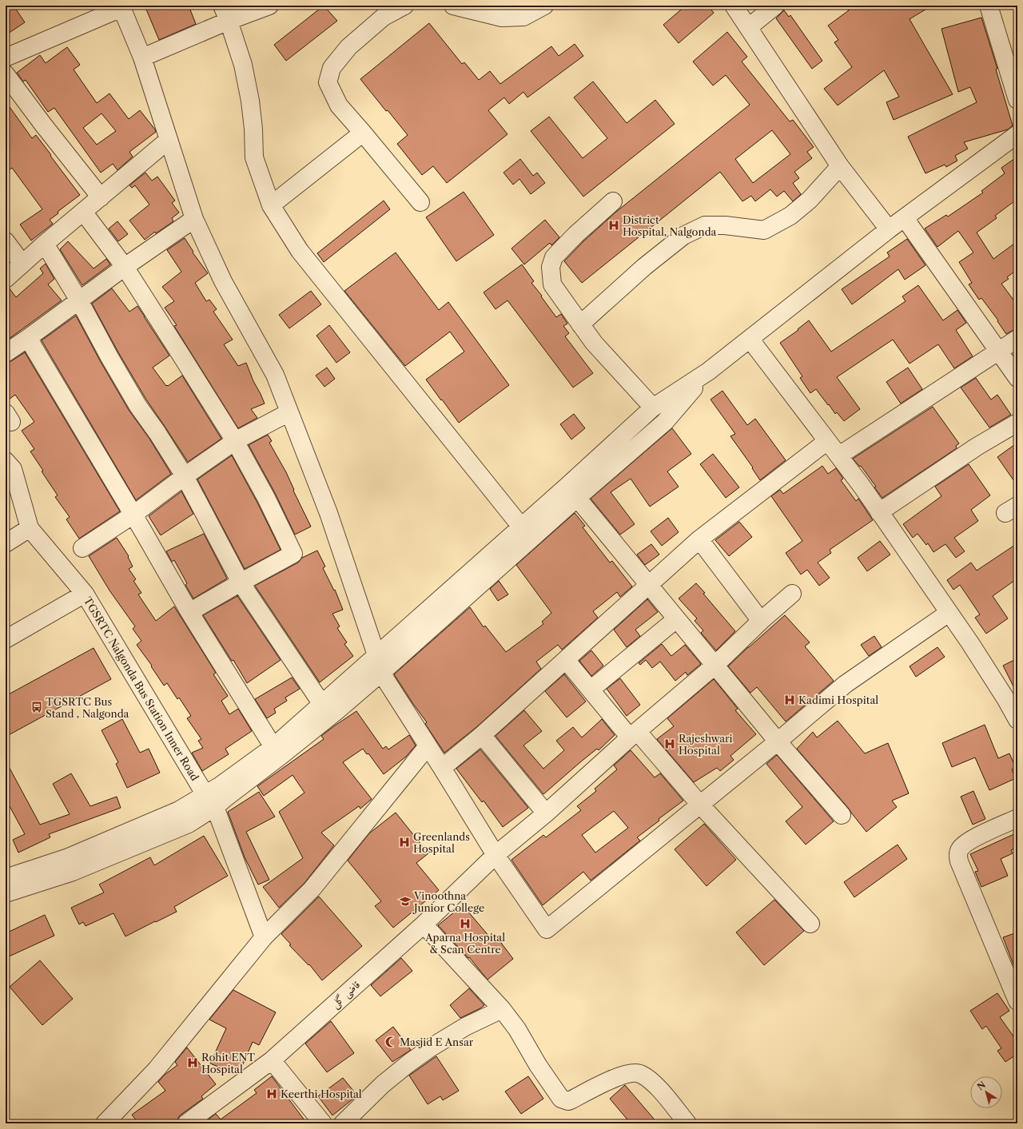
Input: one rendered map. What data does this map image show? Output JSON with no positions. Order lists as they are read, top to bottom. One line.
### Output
{"streets":{"street":["TGSRTC Nalgonda Bus Station Inner Road","قاضی گلی"]},"places":{"hospital":["District Hospital, Nalgonda","Kadimi Hospital","Rajeshwari Hospital","Greenlands Hospital","Aparna Hospital & Scan Centre","Rohit ENT Hospital","Keerthi Hospital"],"bus stop":["TGSRTC Bus Stand , Nalgonda"],"school or university":["Vinoothna Junior College"],"mosque":["Masjid E Ansar"]},"north":"top left"}
